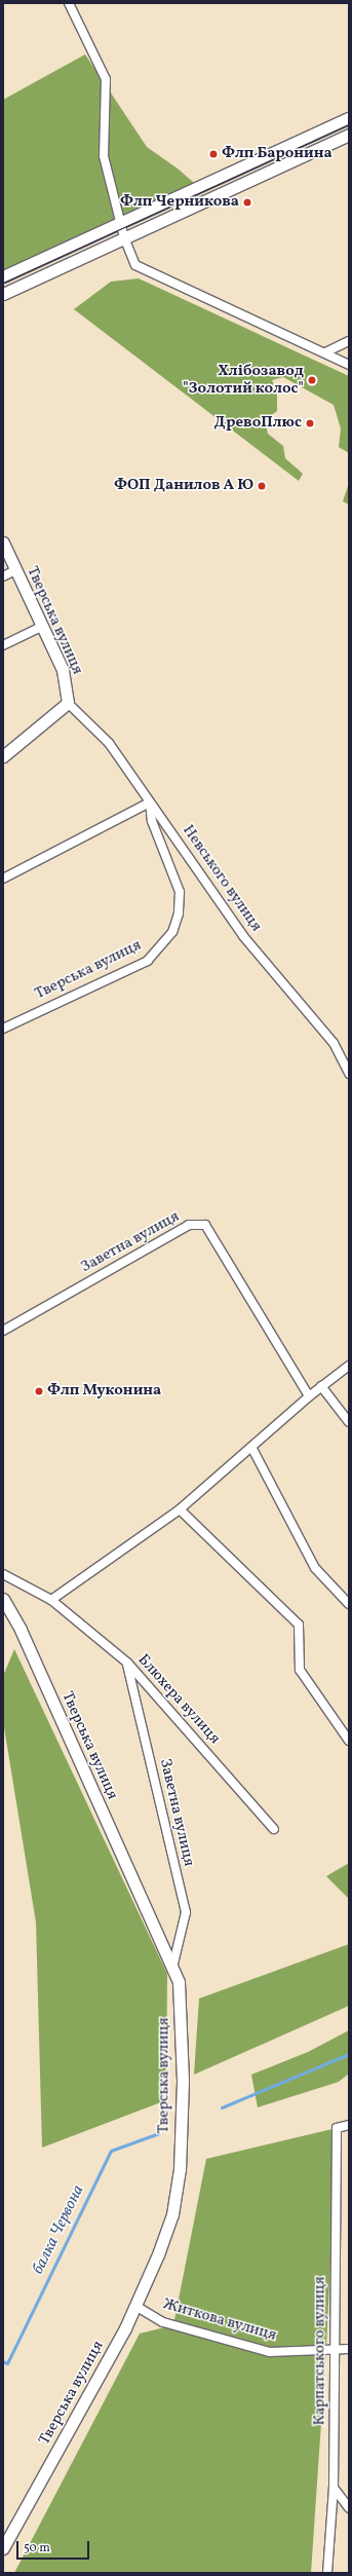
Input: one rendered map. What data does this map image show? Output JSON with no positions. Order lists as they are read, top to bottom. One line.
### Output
{"streets":{"main road":["Тверська вулиця"],"street":["Невського вулиця","Заветна вулиця","Блюхера вулиця","Житкова вулиця","Карпатського вулиця"]},"crossings":[["Тверська вулиця","Невського вулиця"],["Тверська вулиця","Заветна вулиця"],["Тверська вулиця","Житкова вулиця"],["Заветна вулиця","Блюхера вулиця"],["Житкова вулиця","Карпатського вулиця"]],"water":["балка Червона"],"places":["Флп Баронина","Флп Черникова","Хлібозавод \"Золотий колос\"","ДревоПлюс","ФОП Данилов А Ю","Флп Муконина"],"scale_bar":"50 m"}
